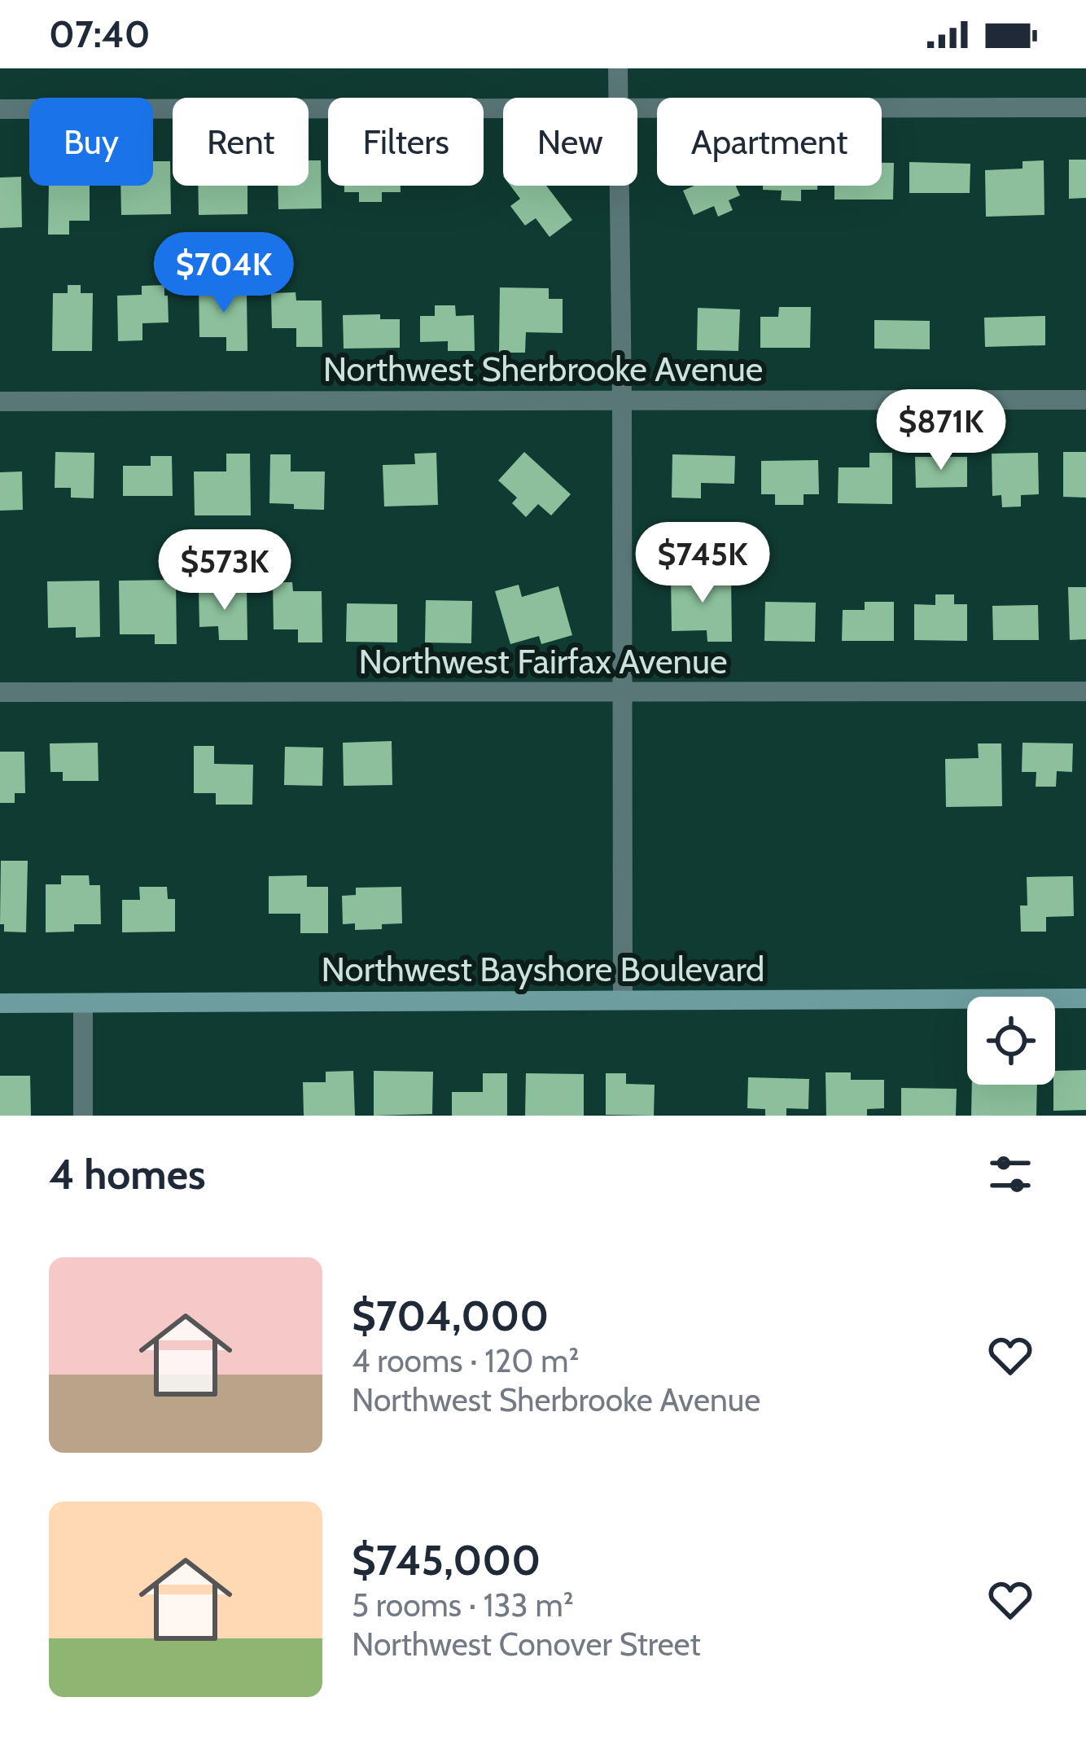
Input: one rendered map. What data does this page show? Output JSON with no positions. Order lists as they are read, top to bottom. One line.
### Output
{"streets":{"main road":["Northwest Bayshore Boulevard"],"street":["Northwest Sherbrooke Avenue","Northwest Fairfax Avenue"]},"page":{"status":"07:40","chip":["Buy","Rent","Filters","New","Apartment"],"price":["$704K","$871K","$745K","$573K"],"heading":"4 homes","list":[{"name":"$704,000","note":"4 rooms · 120 m² · Northwest Sherbrooke Avenue"},{"name":"$745,000","note":"5 rooms · 133 m² · Northwest Conover Street"}]}}
